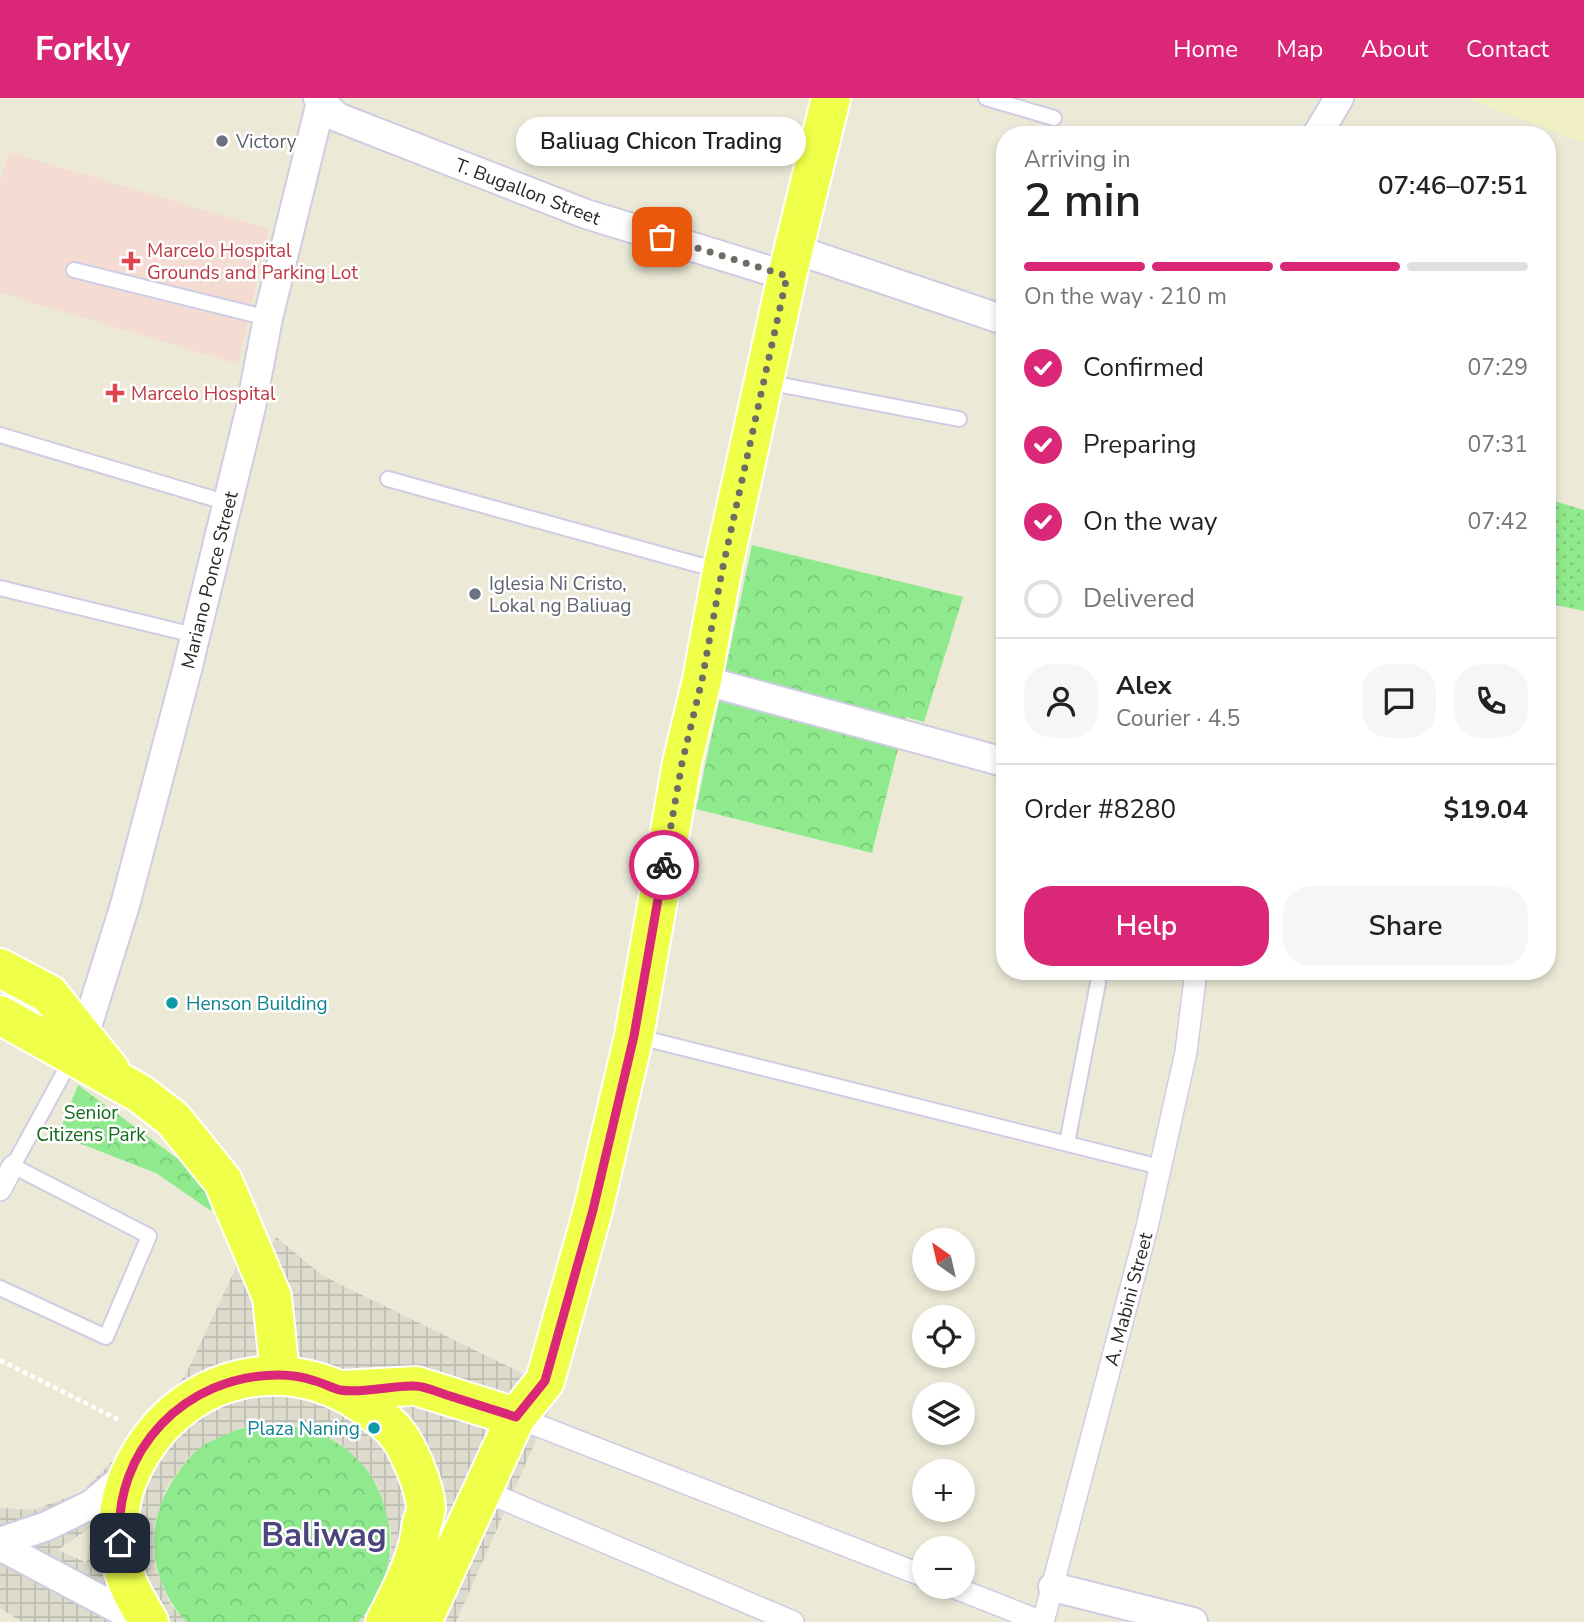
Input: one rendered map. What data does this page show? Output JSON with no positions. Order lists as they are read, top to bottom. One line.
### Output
{"streets":{"street":["T. Bugallon Street","Mariano Ponce Street","A. Mabini Street"]},"crossings":[["T. Bugallon Street","Mariano Ponce Street"]],"districts":["Baliwag"],"parks":["Senior Citizens Park"],"places":{"other":["Victory","Baliuag Chicon Trading","Iglesia Ni Cristo, Lokal ng Baliuag","Henson Building","Plaza Naning"],"health":["Marcelo Hospital Grounds and Parking Lot","Marcelo Hospital"]},"north":"top left","page":{"header":"Forkly","nav":["Home","Map","About","Contact"],"bubble":"Baliuag Chicon Trading","heading":["2 min","Arriving in","07:46–07:51"],"panel":["Alex","Courier · 4.5","Order #8280","$19.04"],"bar":"On the way · 210 m","list":[["Confirmed","07:29"],["Preparing","07:31"],["On the way","07:42"],"Delivered"],"buttons":["Help","Share"],"map_buttons":["+","−"]}}
